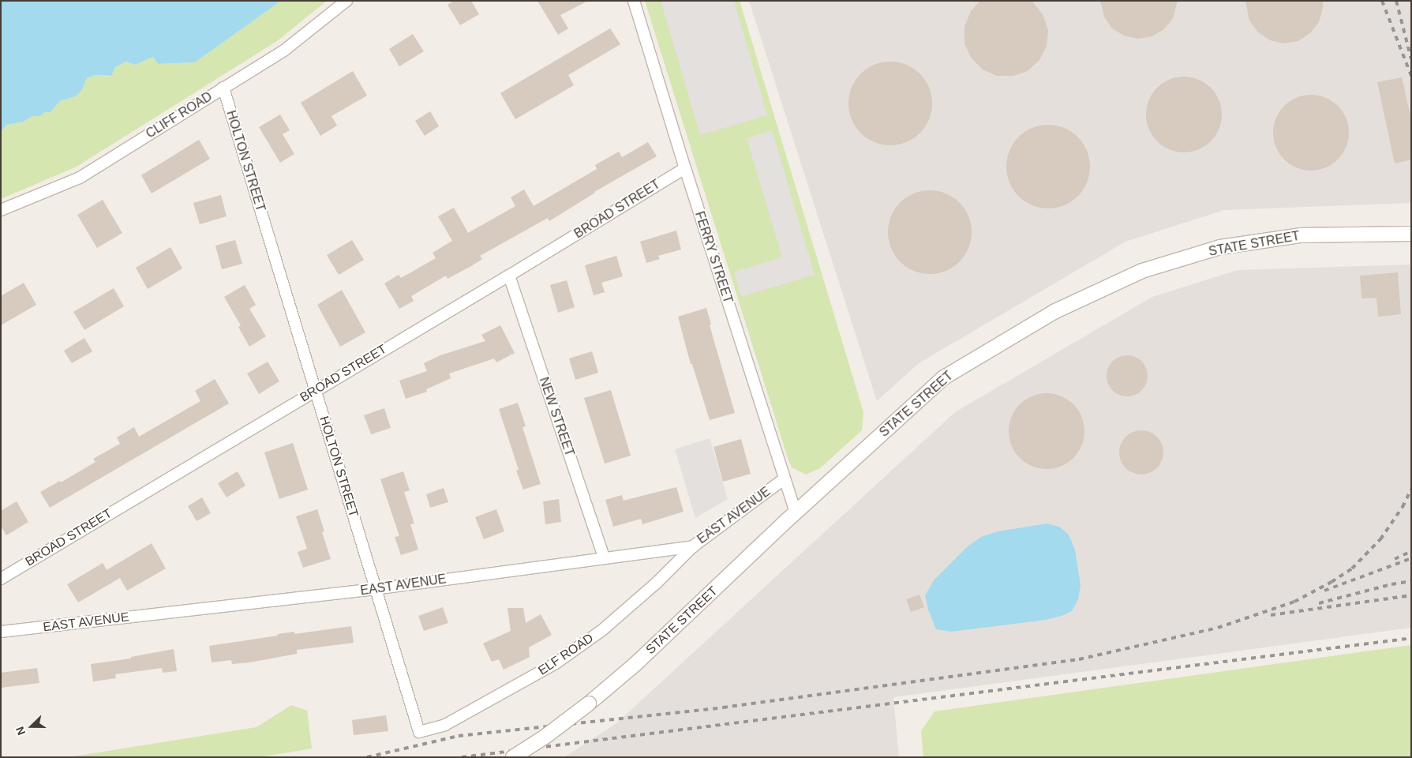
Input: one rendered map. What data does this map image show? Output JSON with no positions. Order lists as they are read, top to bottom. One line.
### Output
{"streets":{"street":["CLIFF ROAD","HOLTON STREET","BROAD STREET","STATE STREET","FERRY STREET","NEW STREET","EAST AVENUE","ELF ROAD"]},"crossings":[["CLIFF ROAD","HOLTON STREET"],["HOLTON STREET","BROAD STREET"],["HOLTON STREET","EAST AVENUE"],["HOLTON STREET","ELF ROAD"],["BROAD STREET","FERRY STREET"],["BROAD STREET","NEW STREET"],["STATE STREET","FERRY STREET"],["FERRY STREET","EAST AVENUE"],["NEW STREET","EAST AVENUE"],["EAST AVENUE","ELF ROAD"]],"north":"left"}
